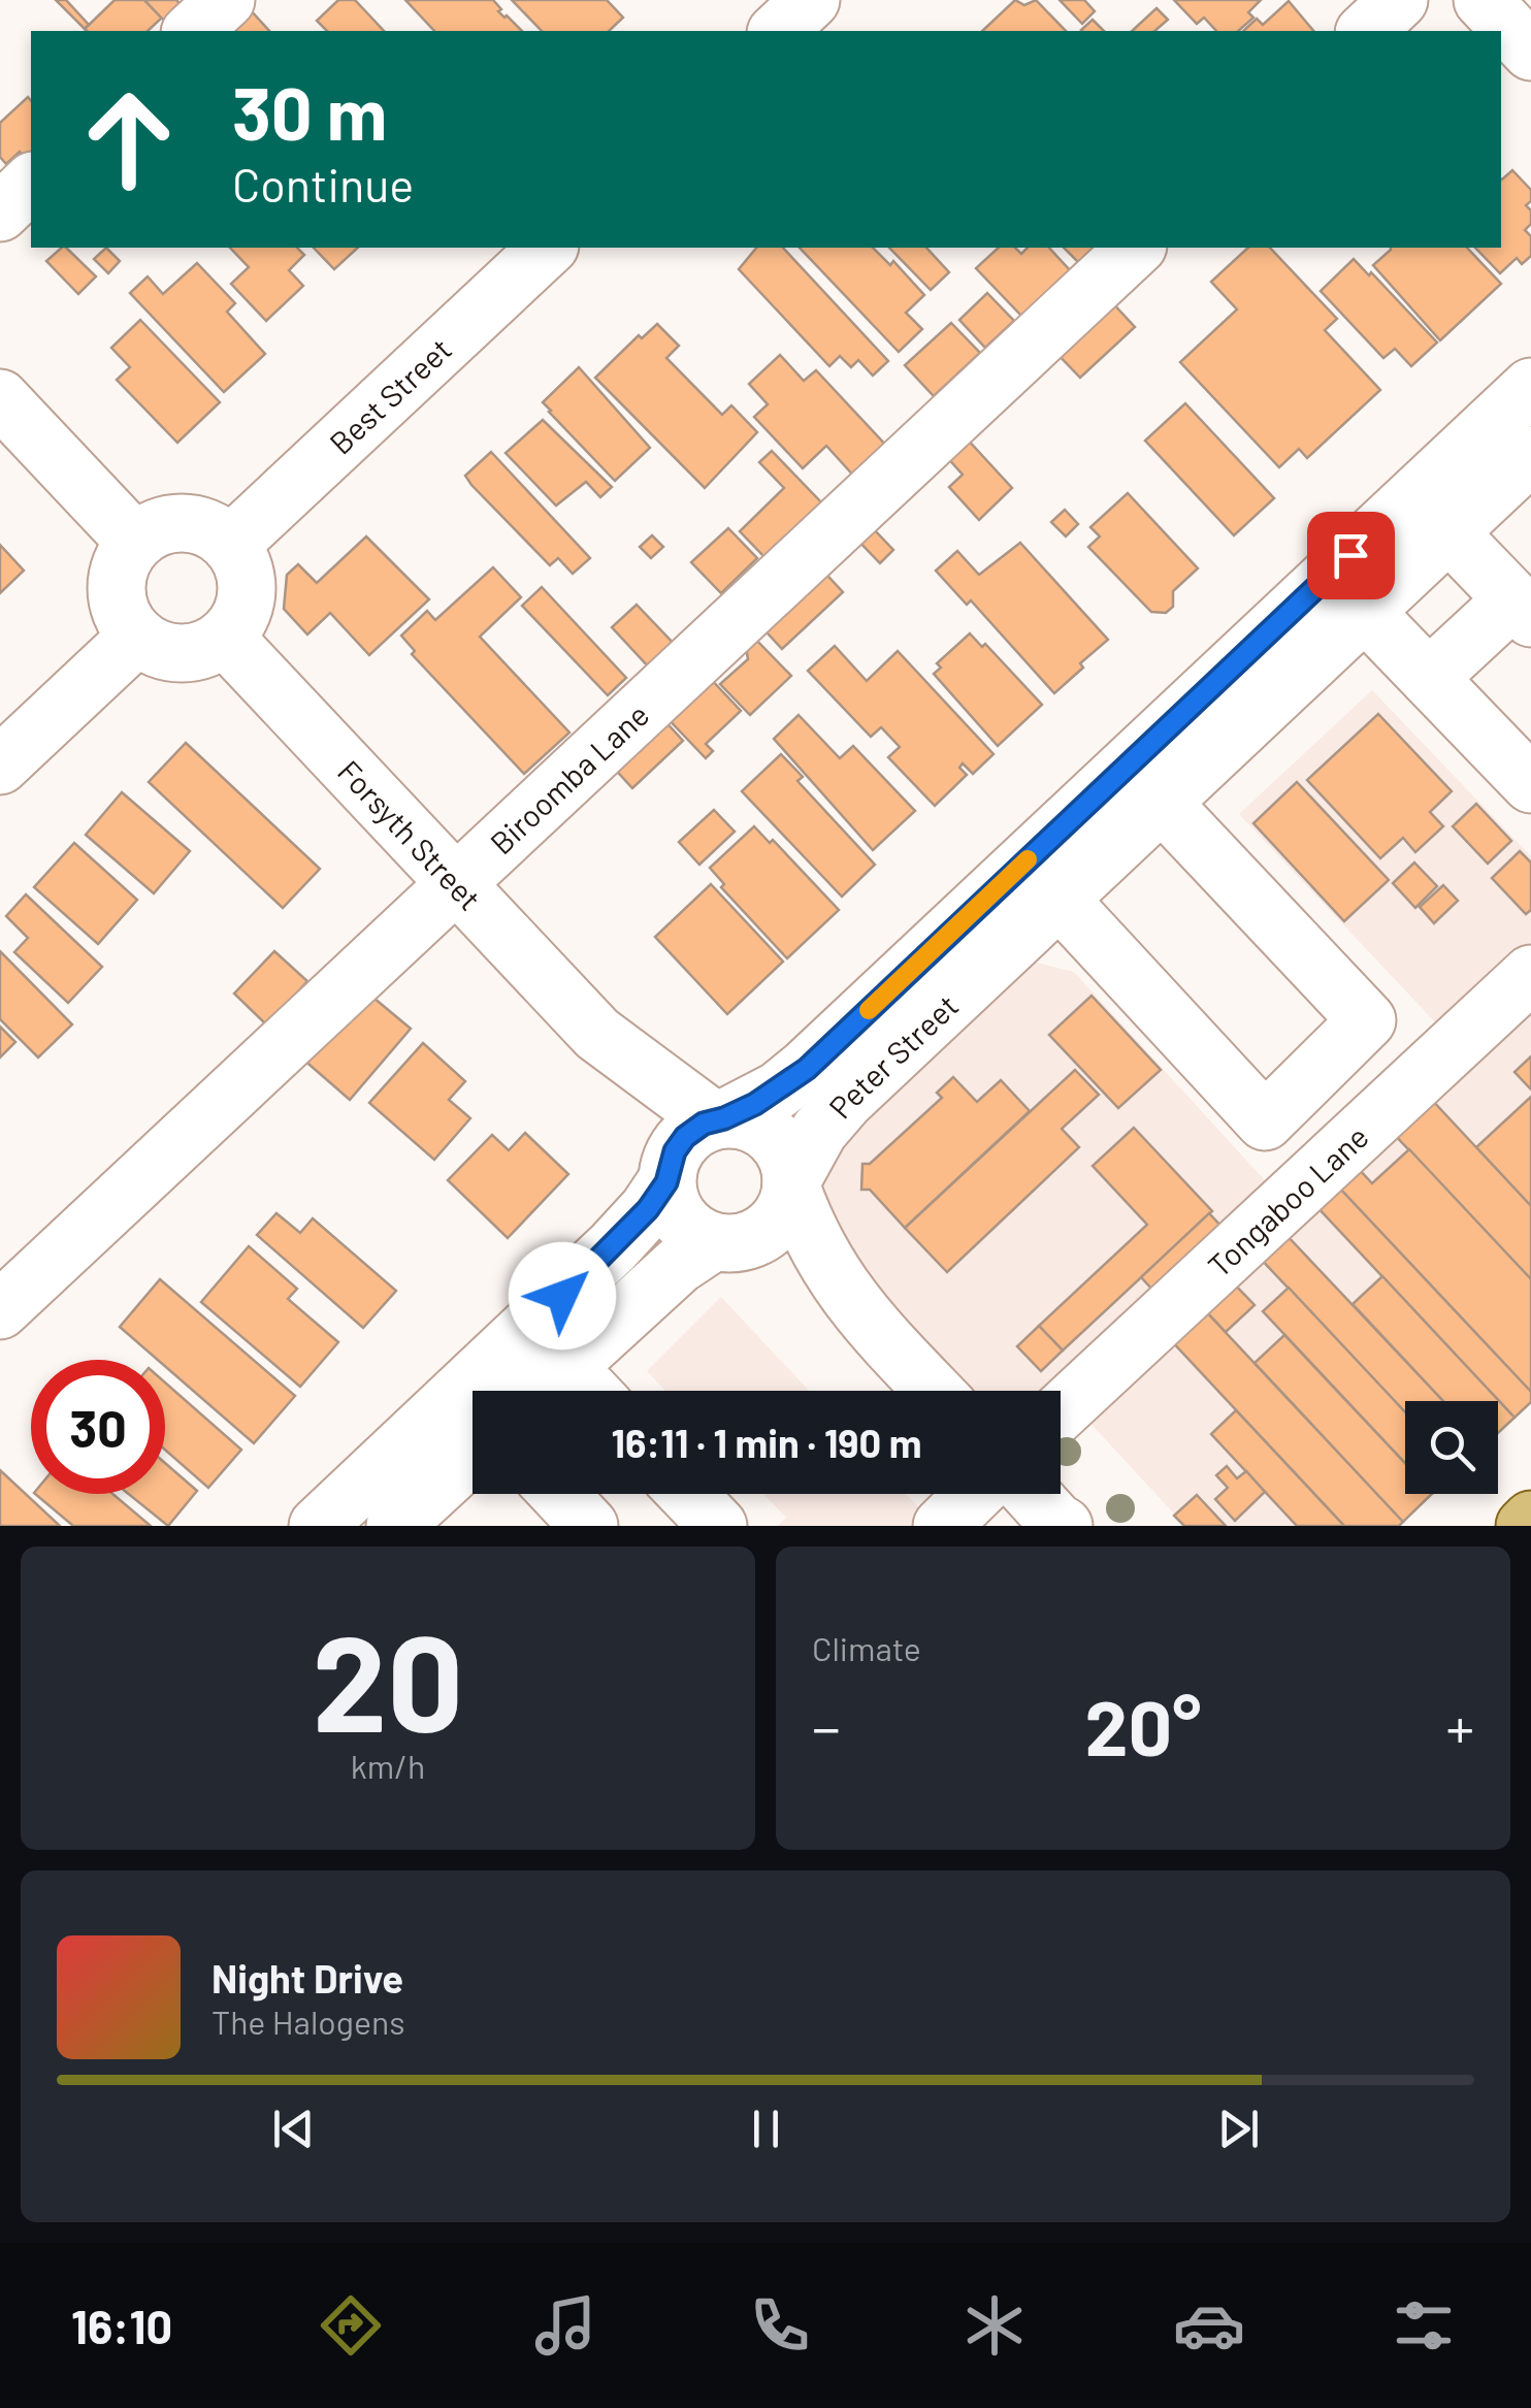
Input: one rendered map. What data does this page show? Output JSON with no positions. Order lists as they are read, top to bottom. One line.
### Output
{"streets":{"street":["Best Street","Biroomba Lane","Forsyth Street","Peter Street","Tongaboo Lane"]},"crossings":[["Best Street","Forsyth Street"],["Biroomba Lane","Forsyth Street"],["Forsyth Street","Peter Street"]],"page":{"turn":["30 m","Continue"],"limit":"30","trip":"16:11 · 1 min · 190 m","tile":[["20","km/h"],"Climate"],"heat":["−","20°","+"],"song":["Night Drive","The Halogens"],"tabs":"16:10"}}
